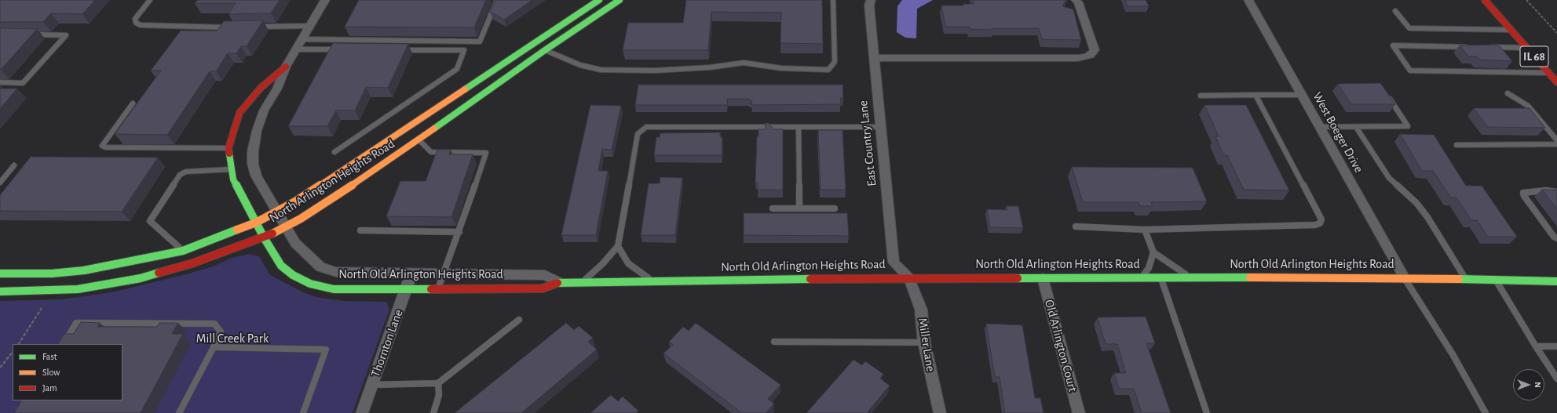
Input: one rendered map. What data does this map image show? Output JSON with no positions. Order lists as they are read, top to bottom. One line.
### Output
{"streets":{"main road":["IL 68","North Arlington Heights Road","North Old Arlington Heights Road"],"street":["West Boeger Drive","East Country Lane","Thornton Lane","Miller Lane","Old Arlington Court"]},"crossings":[["West Boeger Drive","North Old Arlington Heights Road"],["East Country Lane","North Old Arlington Heights Road"],["East Country Lane","Miller Lane"],["North Arlington Heights Road","North Old Arlington Heights Road"],["North Old Arlington Heights Road","Thornton Lane"],["North Old Arlington Heights Road","Miller Lane"],["North Old Arlington Heights Road","Old Arlington Court"]],"parks":["Mill Creek Park"],"legend":["Fast","Slow","Jam"],"north":"right"}
